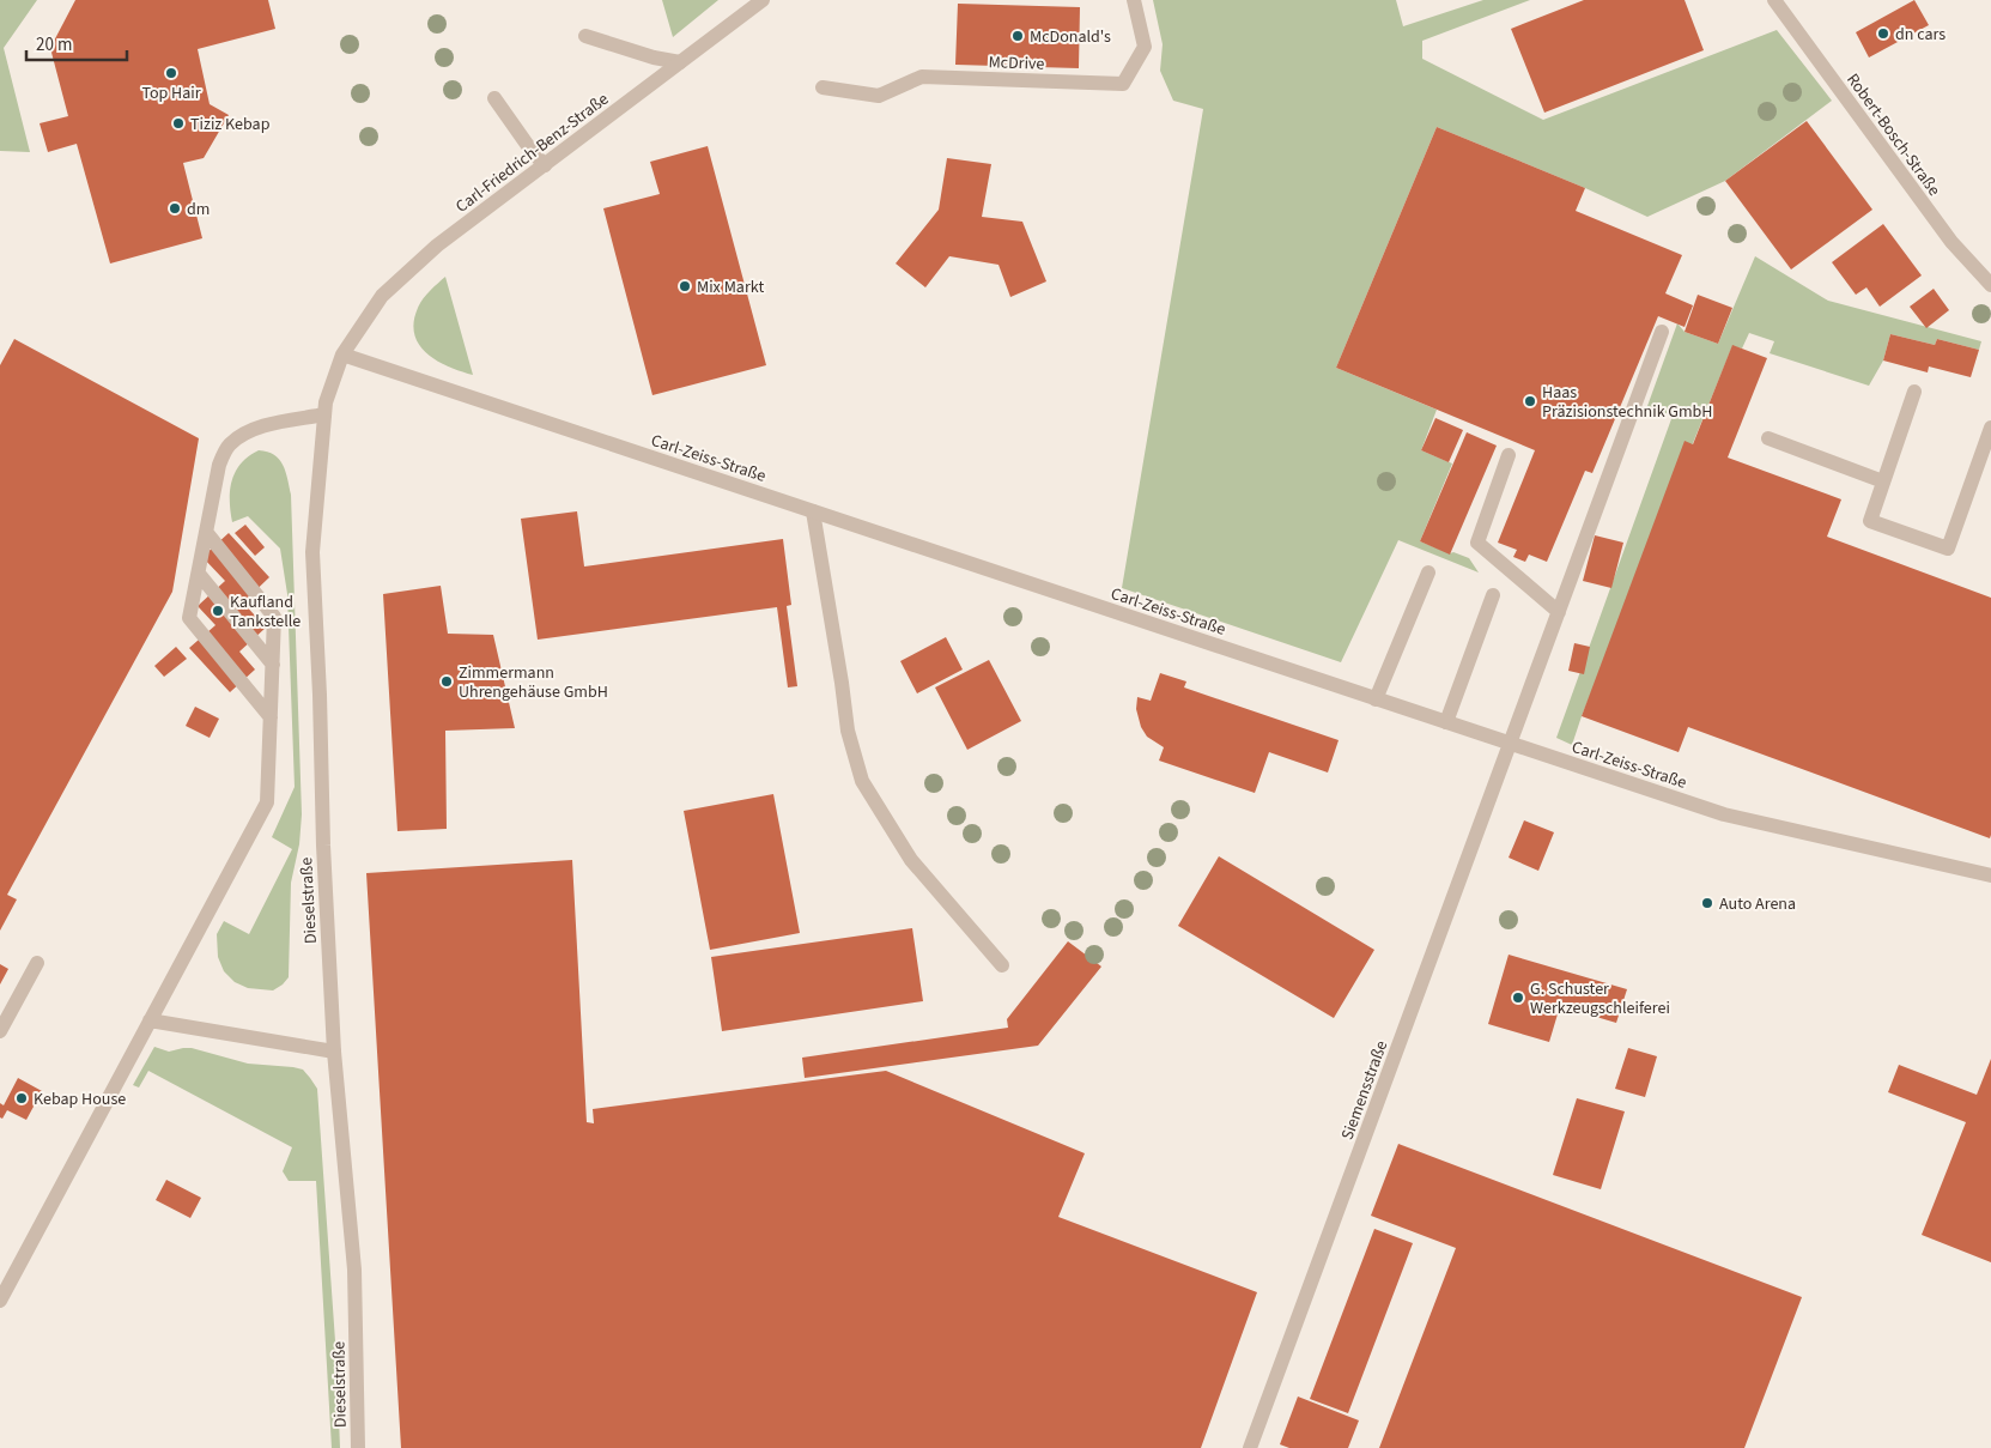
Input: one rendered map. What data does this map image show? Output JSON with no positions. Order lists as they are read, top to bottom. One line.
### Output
{"streets":{"street":["McDrive","Robert-Bosch-Straße","Carl-Friedrich-Benz-Straße","Carl-Zeiss-Straße","Dieselstraße","Siemensstraße"]},"crossings":[["Carl-Friedrich-Benz-Straße","Carl-Zeiss-Straße"],["Carl-Friedrich-Benz-Straße","Dieselstraße"],["Carl-Zeiss-Straße","Dieselstraße"],["Carl-Zeiss-Straße","Siemensstraße"]],"places":["dn cars","McDonald's","Top Hair","Tiziz Kebap","dm","Mix Markt","Haas Präzisionstechnik GmbH","Kaufland Tankstelle","Zimmermann Uhrengehäuse GmbH","Auto Arena","G. Schuster Werkzeugschleiferei","Kebap House"],"scale_bar":"20 m"}
